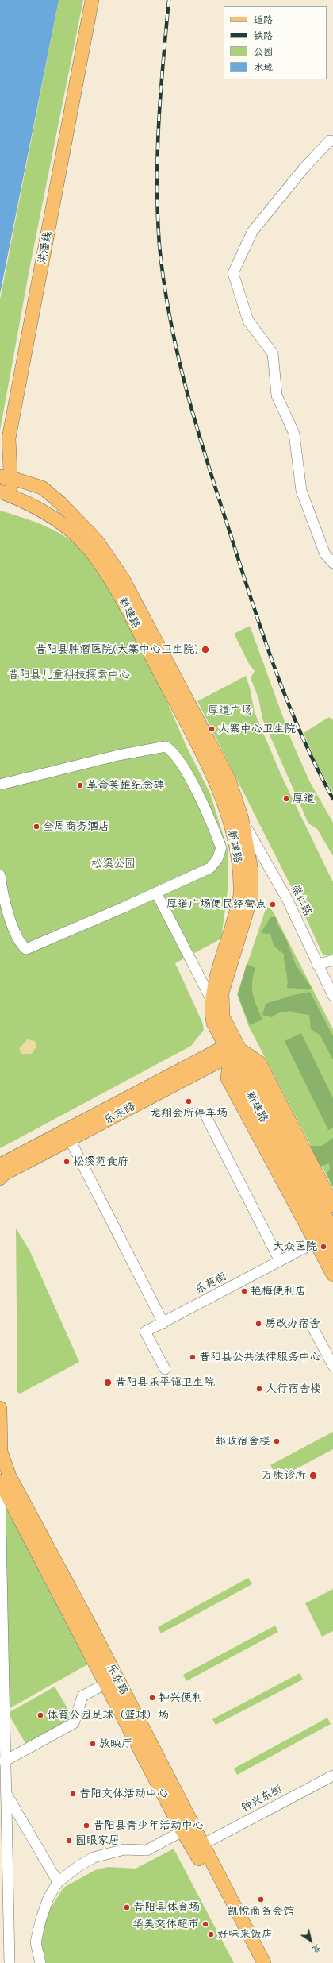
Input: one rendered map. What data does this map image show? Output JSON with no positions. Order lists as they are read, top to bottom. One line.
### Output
{"streets":{"main road":["洪潘线","新建路","乐东路"],"street":["崇仁路","乐苑街","钟兴东街"]},"crossings":[["洪潘线","新建路"],["新建路","崇仁路"],["新建路","乐东路"],["新建路","乐苑街"],["乐东路","钟兴东街"]],"parks":["昔阳县儿童科技探索中心","厚道广场","松溪公园"],"places":["昔阳县肿瘤医院(大寨中心卫生院)","大寨中心卫生院","革命英雄纪念碑","厚道","全周商务酒店","厚道广场便民经营点","龙翔会所停车场","松溪苑食府","大众医院","艳梅便利店","房改办宿舍","昔阳县公共法律服务中心","昔阳县乐平镇卫生院","人行宿舍楼","邮政宿舍楼","万康诊所","钟兴便利","体育公园足球（篮球）场","放映厅","昔阳文体活动中心","昔阳县青少年活动中心","圆眼家居","凯悦商务会馆","昔阳县体育场","华美文体超市","好味来饭店"],"legend":["道路","铁路","公园","水域"],"north":"bottom right"}
